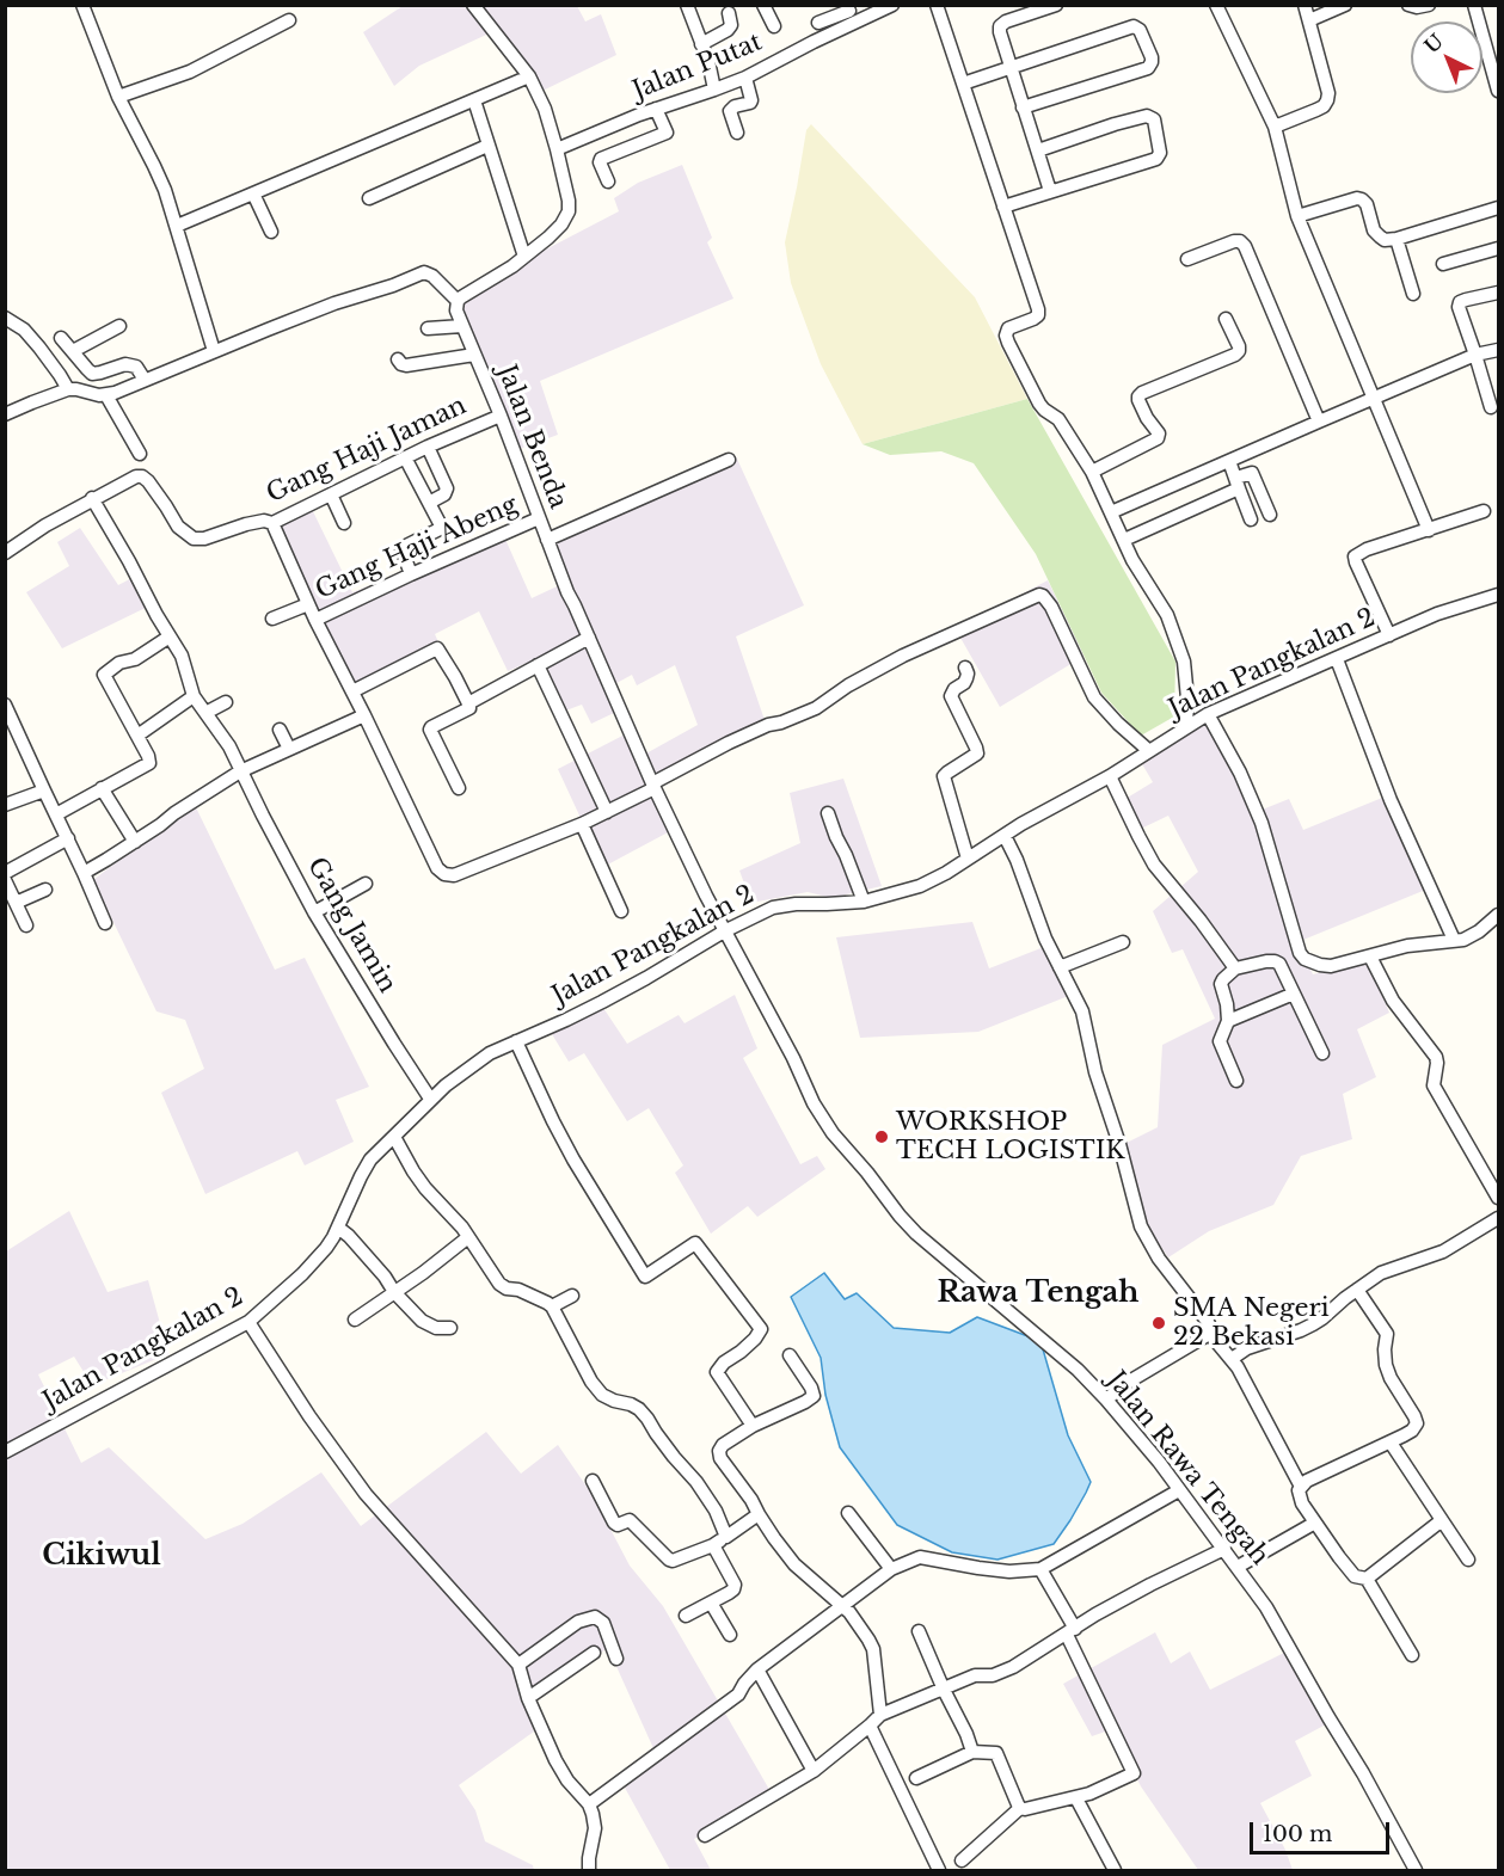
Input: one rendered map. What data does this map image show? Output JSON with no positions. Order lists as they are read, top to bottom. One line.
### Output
{"streets":{"street":["Jalan Putat","Jalan Benda","Gang Haji Jaman","Gang Haji Abeng","Jalan Pangkalan 2","Gang Jamin","Jalan Rawa Tengah"]},"crossings":[["Jalan Benda","Gang Haji Jaman"],["Jalan Benda","Gang Haji Abeng"],["Jalan Benda","Jalan Pangkalan 2"],["Jalan Benda","Jalan Rawa Tengah"],["Gang Haji Jaman","Gang Jamin"],["Jalan Pangkalan 2","Gang Jamin"],["Jalan Pangkalan 2","Jalan Rawa Tengah"]],"districts":["Rawa Tengah","Cikiwul"],"places":["WORKSHOP TECH LOGISTIK","SMA Negeri 22 Bekasi"],"scale_bar":"100 m","north":"top left"}
